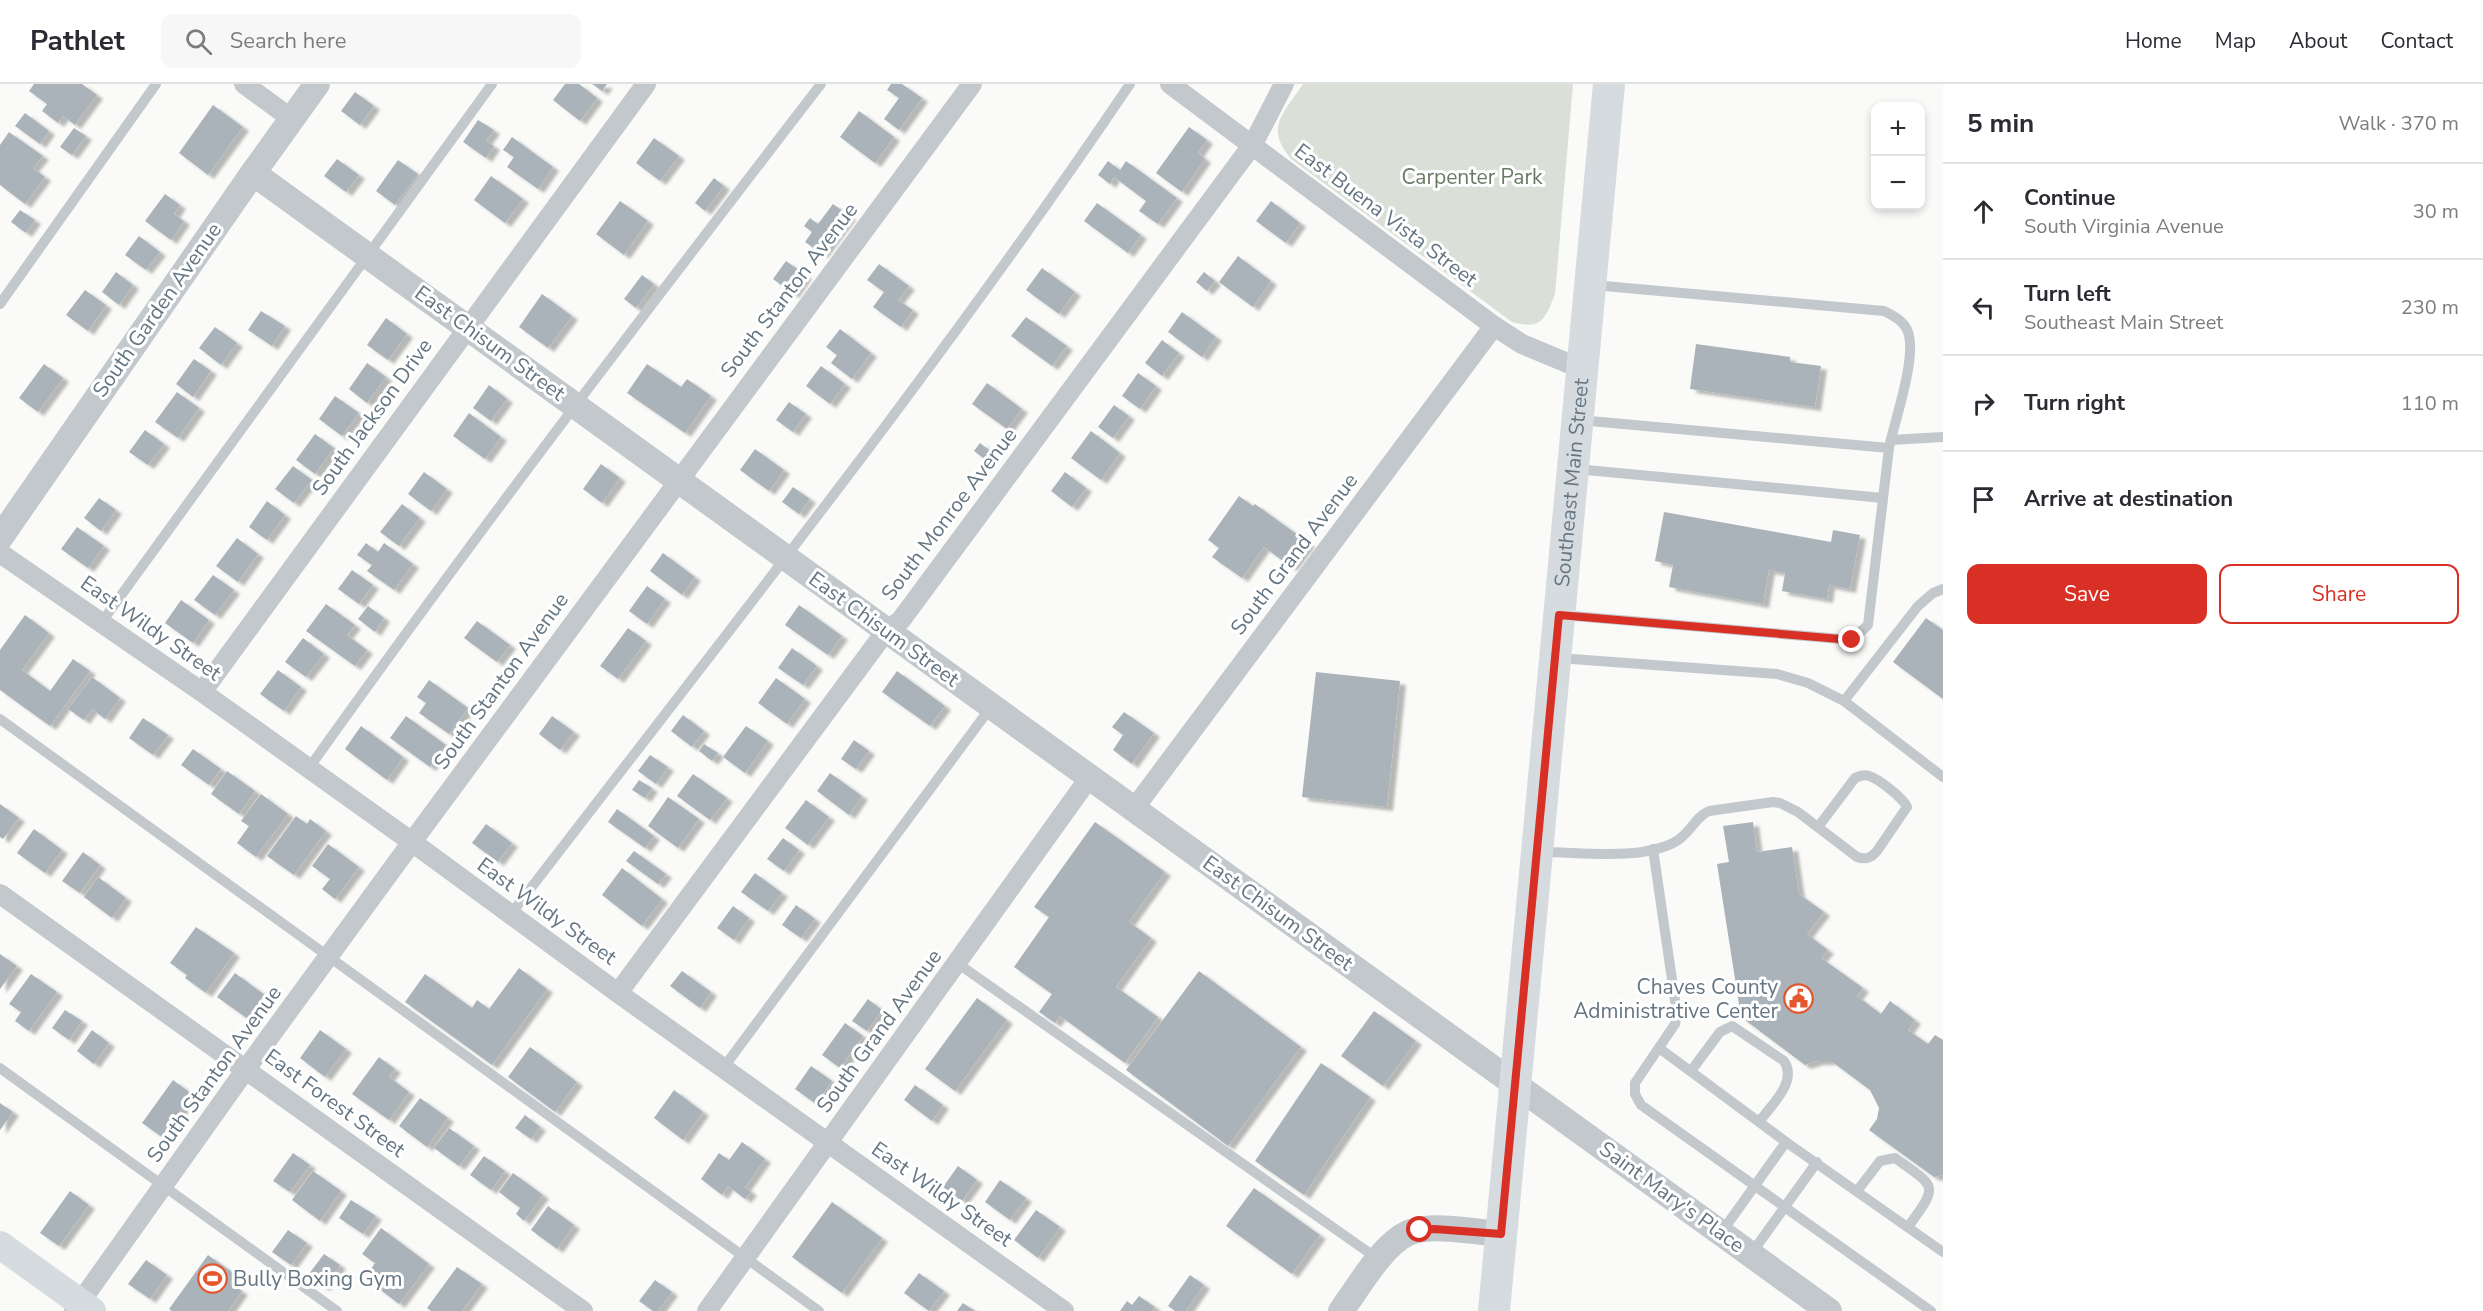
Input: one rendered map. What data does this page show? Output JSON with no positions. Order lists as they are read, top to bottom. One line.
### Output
{"streets":{"main road":["Southeast Main Street"],"street":["East Buena Vista Street","South Stanton Avenue","South Garden Avenue","East Chisum Street","South Jackson Drive","South Monroe Avenue","South Grand Avenue","East Wildy Street","East Forest Street","Saint Mary's Place"]},"crossings":[["East Buena Vista Street","Southeast Main Street"],["East Buena Vista Street","South Monroe Avenue"],["East Buena Vista Street","South Grand Avenue"],["South Stanton Avenue","East Chisum Street"],["South Stanton Avenue","East Wildy Street"],["South Stanton Avenue","East Forest Street"],["South Garden Avenue","East Chisum Street"],["East Chisum Street","South Jackson Drive"],["East Chisum Street","Southeast Main Street"],["East Chisum Street","South Monroe Avenue"],["East Chisum Street","South Grand Avenue"],["East Chisum Street","Saint Mary's Place"],["South Jackson Drive","East Wildy Street"],["Southeast Main Street","Saint Mary's Place"],["South Monroe Avenue","East Wildy Street"],["South Grand Avenue","East Wildy Street"]],"parks":["Carpenter Park"],"places":{"public building":["Chaves County Administrative Center"],"sports":["Bully Boxing Gym"]},"page":{"header":"Pathlet","search":"Search here","nav":["Home","Map","About","Contact"],"heading":["5 min","Walk · 370 m"],"map_buttons":["+","−"],"list":[["Continue","South Virginia Avenue","30 m"],["Turn left","Southeast Main Street","230 m"],["Turn right","110 m"],"Arrive at destination"],"buttons":["Save","Share"]}}
